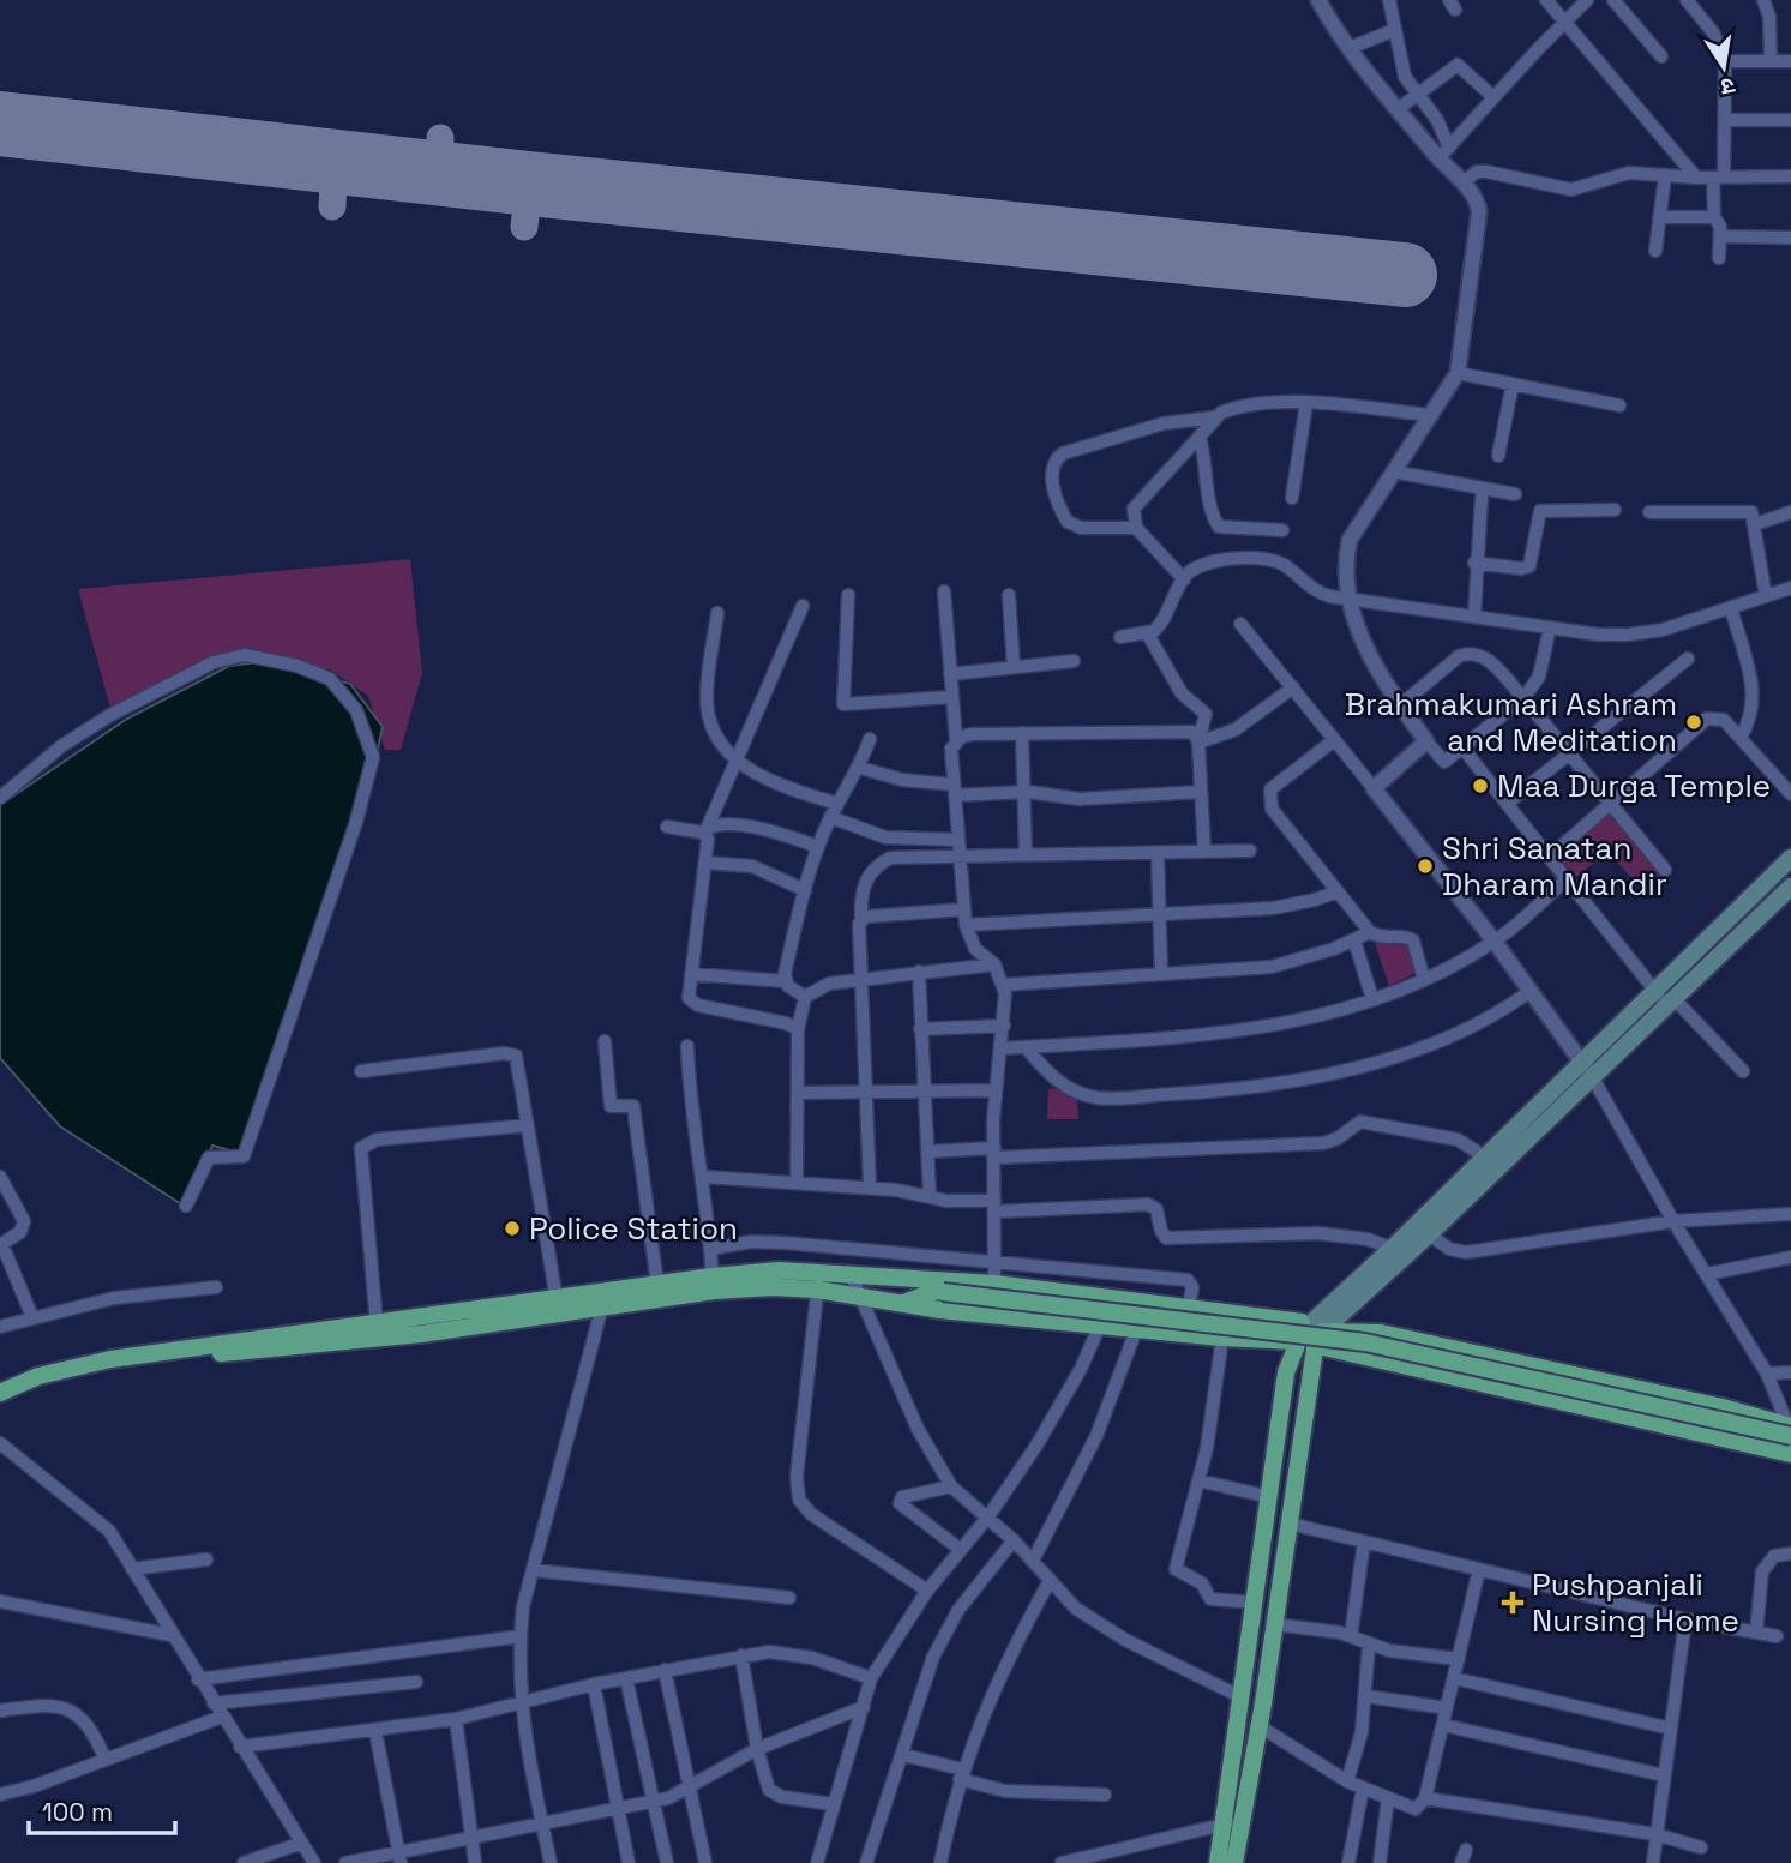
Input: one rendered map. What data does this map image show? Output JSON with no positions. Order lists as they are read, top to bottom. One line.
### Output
{"places":{"other":["Brahmakumari Ashram and Meditation","Maa Durga Temple","Shri Sanatan Dharam Mandir","Police Station"],"health":["Pushpanjali Nursing Home"]},"scale_bar":"100 m","north":"bottom"}
